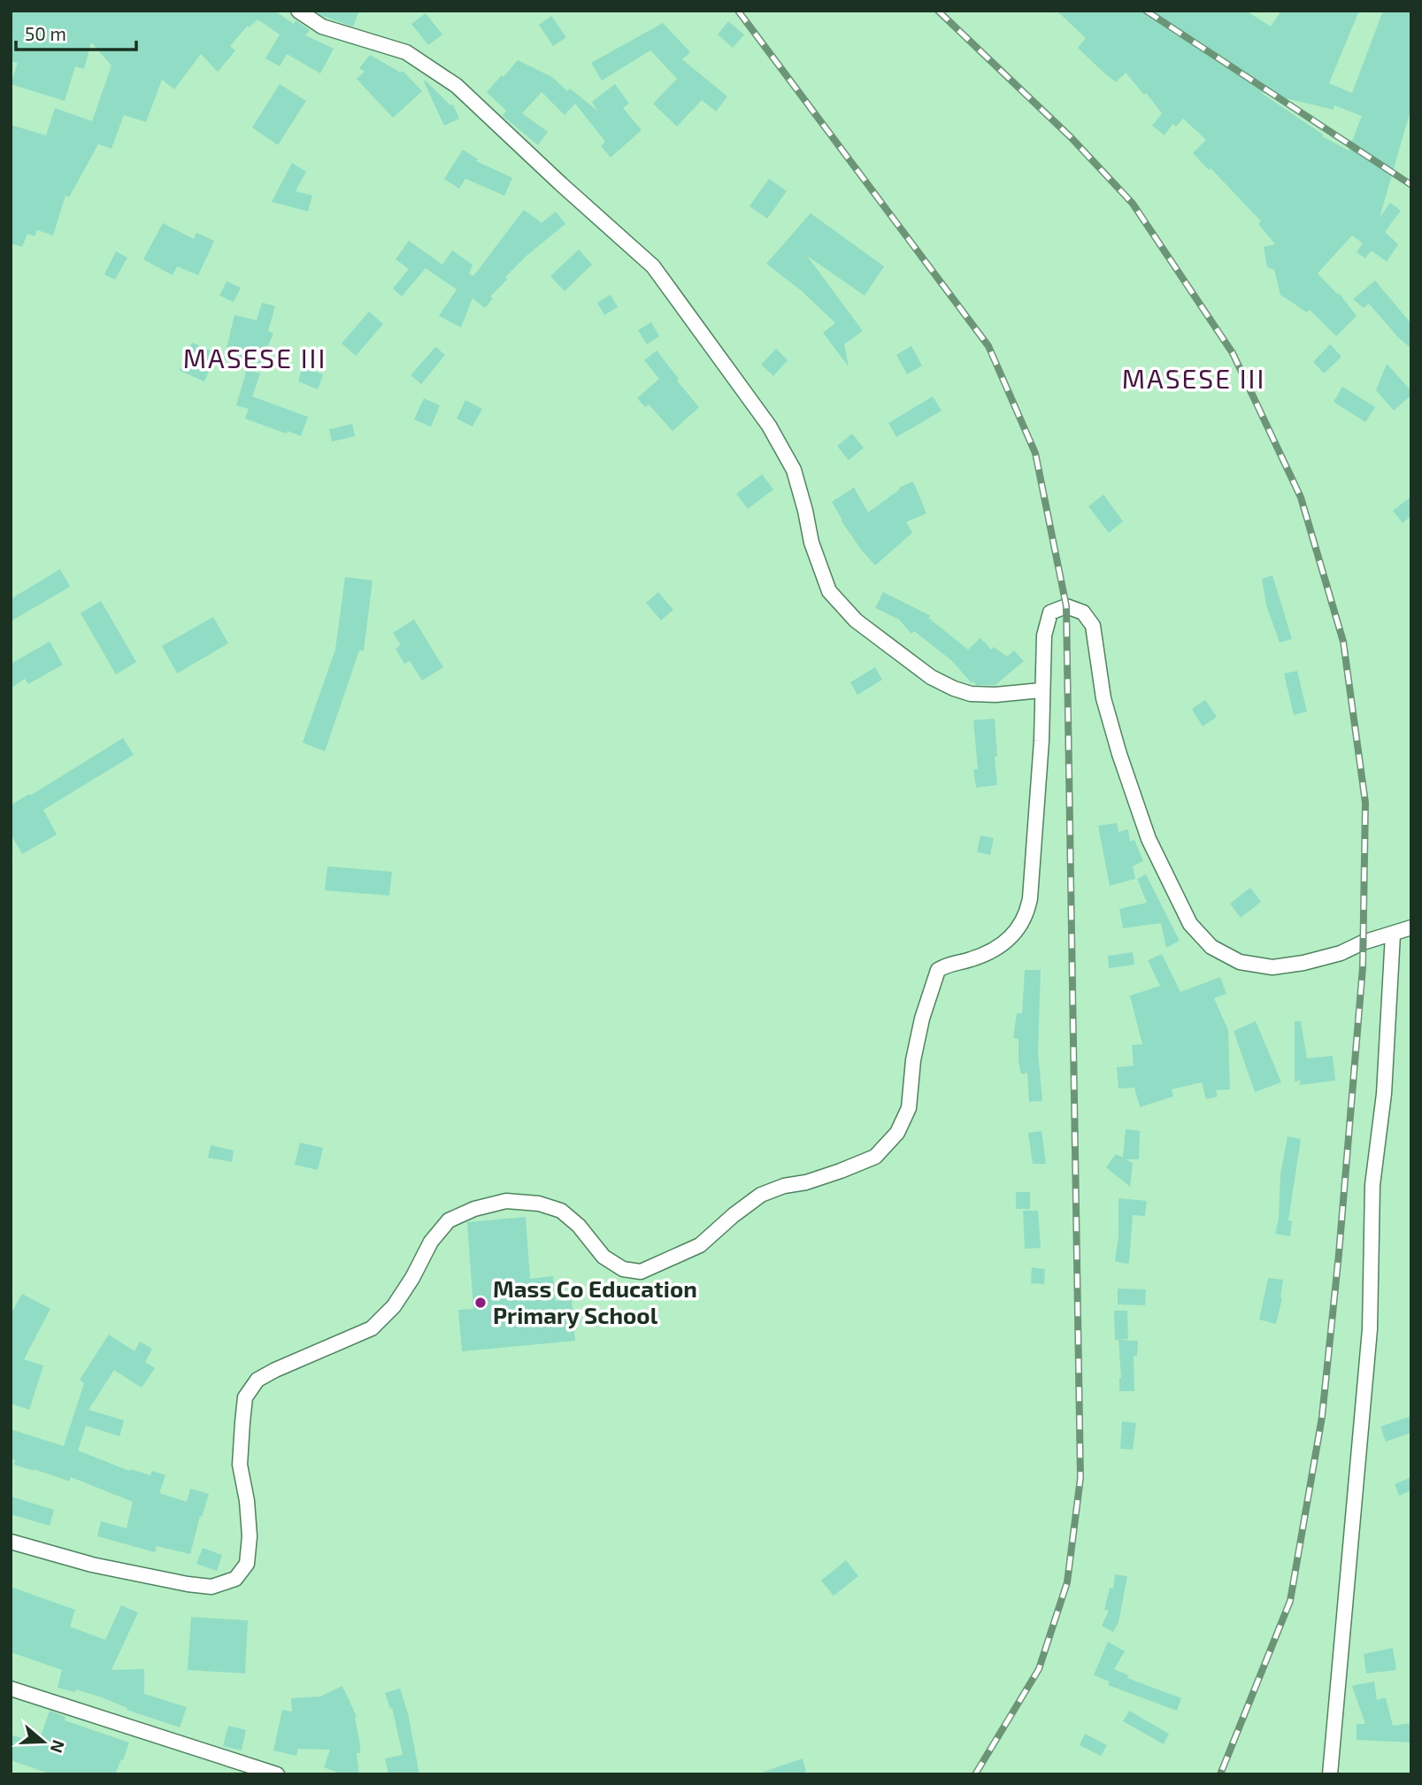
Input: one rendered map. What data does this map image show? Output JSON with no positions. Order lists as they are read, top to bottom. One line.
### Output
{"districts":["MASESE III","MASESE III"],"places":["Mass Co Education Primary School"],"scale_bar":"50 m","north":"right"}
